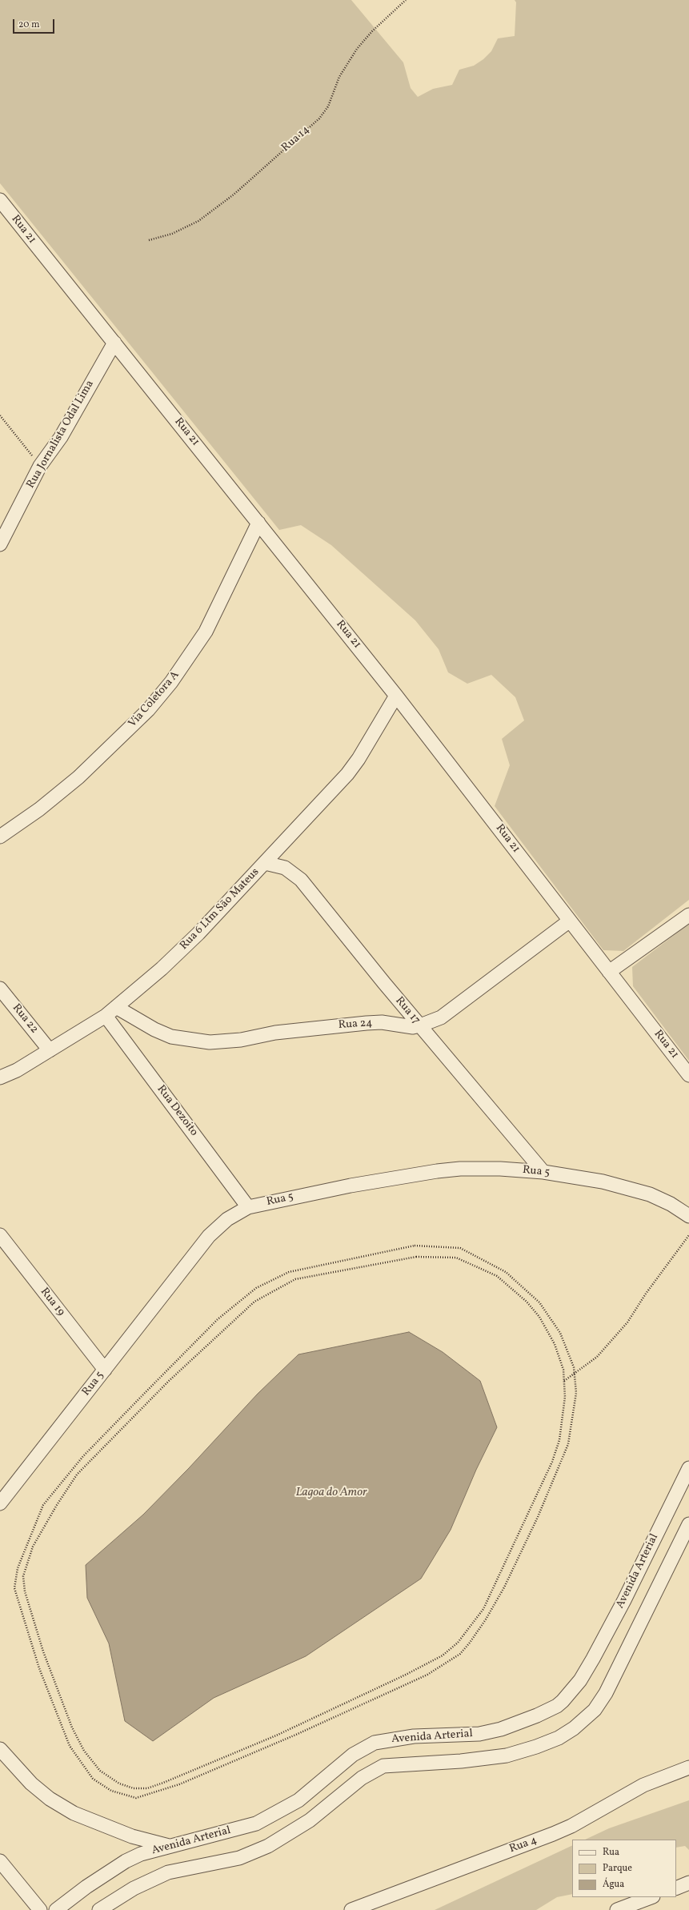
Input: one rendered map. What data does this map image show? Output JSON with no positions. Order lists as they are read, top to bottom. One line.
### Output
{"streets":{"street":["Rua 21","Rua Jornalista Odal Lima","Via Coletora A","Rua 6 Ltm São Mateus","Rua 17","Rua 22","Rua 24","Rua Dezoito","Rua 5","Rua 19","Avenida Arterial","Rua 4"],"path":["Rua 14"]},"crossings":[["Rua 21","Rua Jornalista Odal Lima"],["Rua 21","Via Coletora A"],["Rua 21","Rua 6 Ltm São Mateus"],["Rua 21","Rua 24"],["Rua 6 Ltm São Mateus","Rua 17"],["Rua 6 Ltm São Mateus","Rua 22"],["Rua 6 Ltm São Mateus","Rua 24"],["Rua 6 Ltm São Mateus","Rua Dezoito"],["Rua 17","Rua 24"],["Rua 17","Rua 5"],["Rua Dezoito","Rua 5"],["Rua 5","Rua 19"]],"water":["Lagoa do Amor"],"legend":["Rua","Parque","Água"],"scale_bar":"20 m"}
